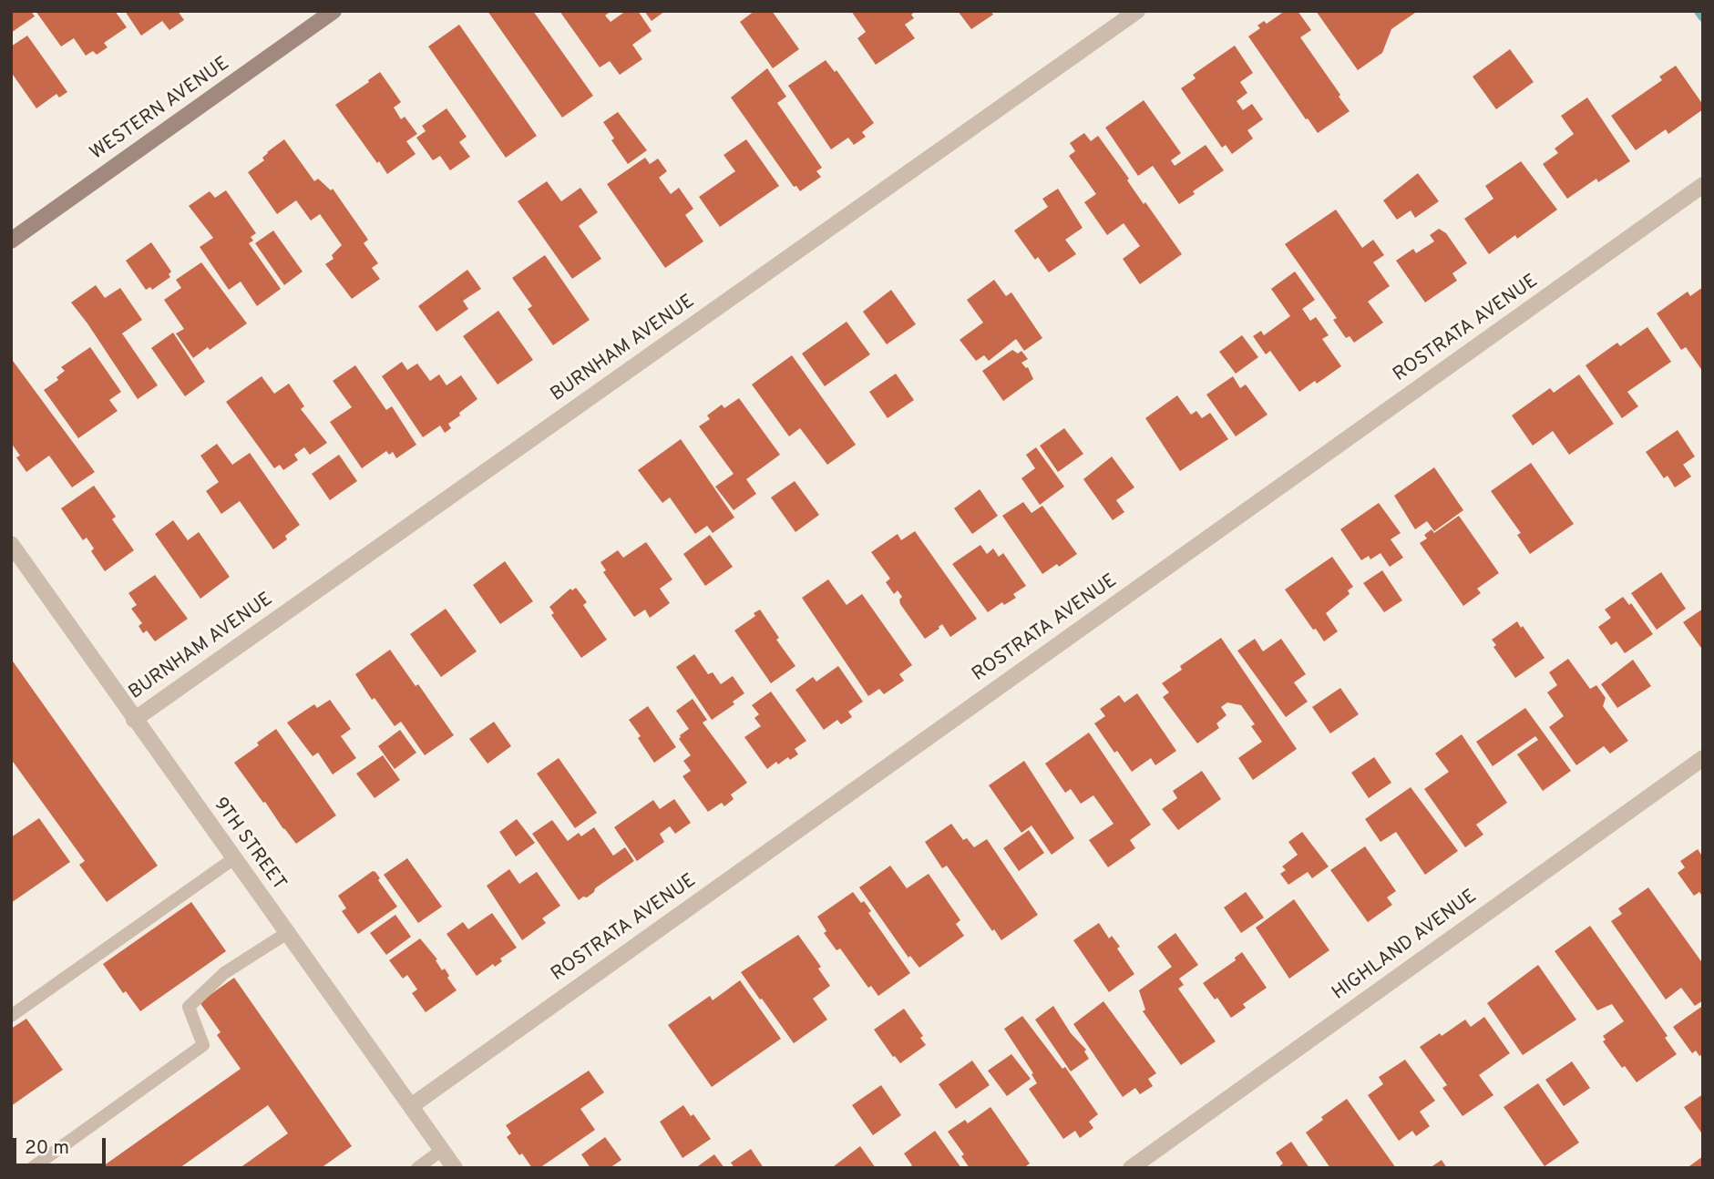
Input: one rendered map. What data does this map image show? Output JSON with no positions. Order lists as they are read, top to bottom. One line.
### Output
{"streets":{"main road":["WESTERN AVENUE"],"street":["ROSTRATA AVENUE","BURNHAM AVENUE","9TH STREET","HIGHLAND AVENUE"]},"crossings":[["ROSTRATA AVENUE","9TH STREET"],["BURNHAM AVENUE","9TH STREET"]],"scale_bar":"20 m"}
